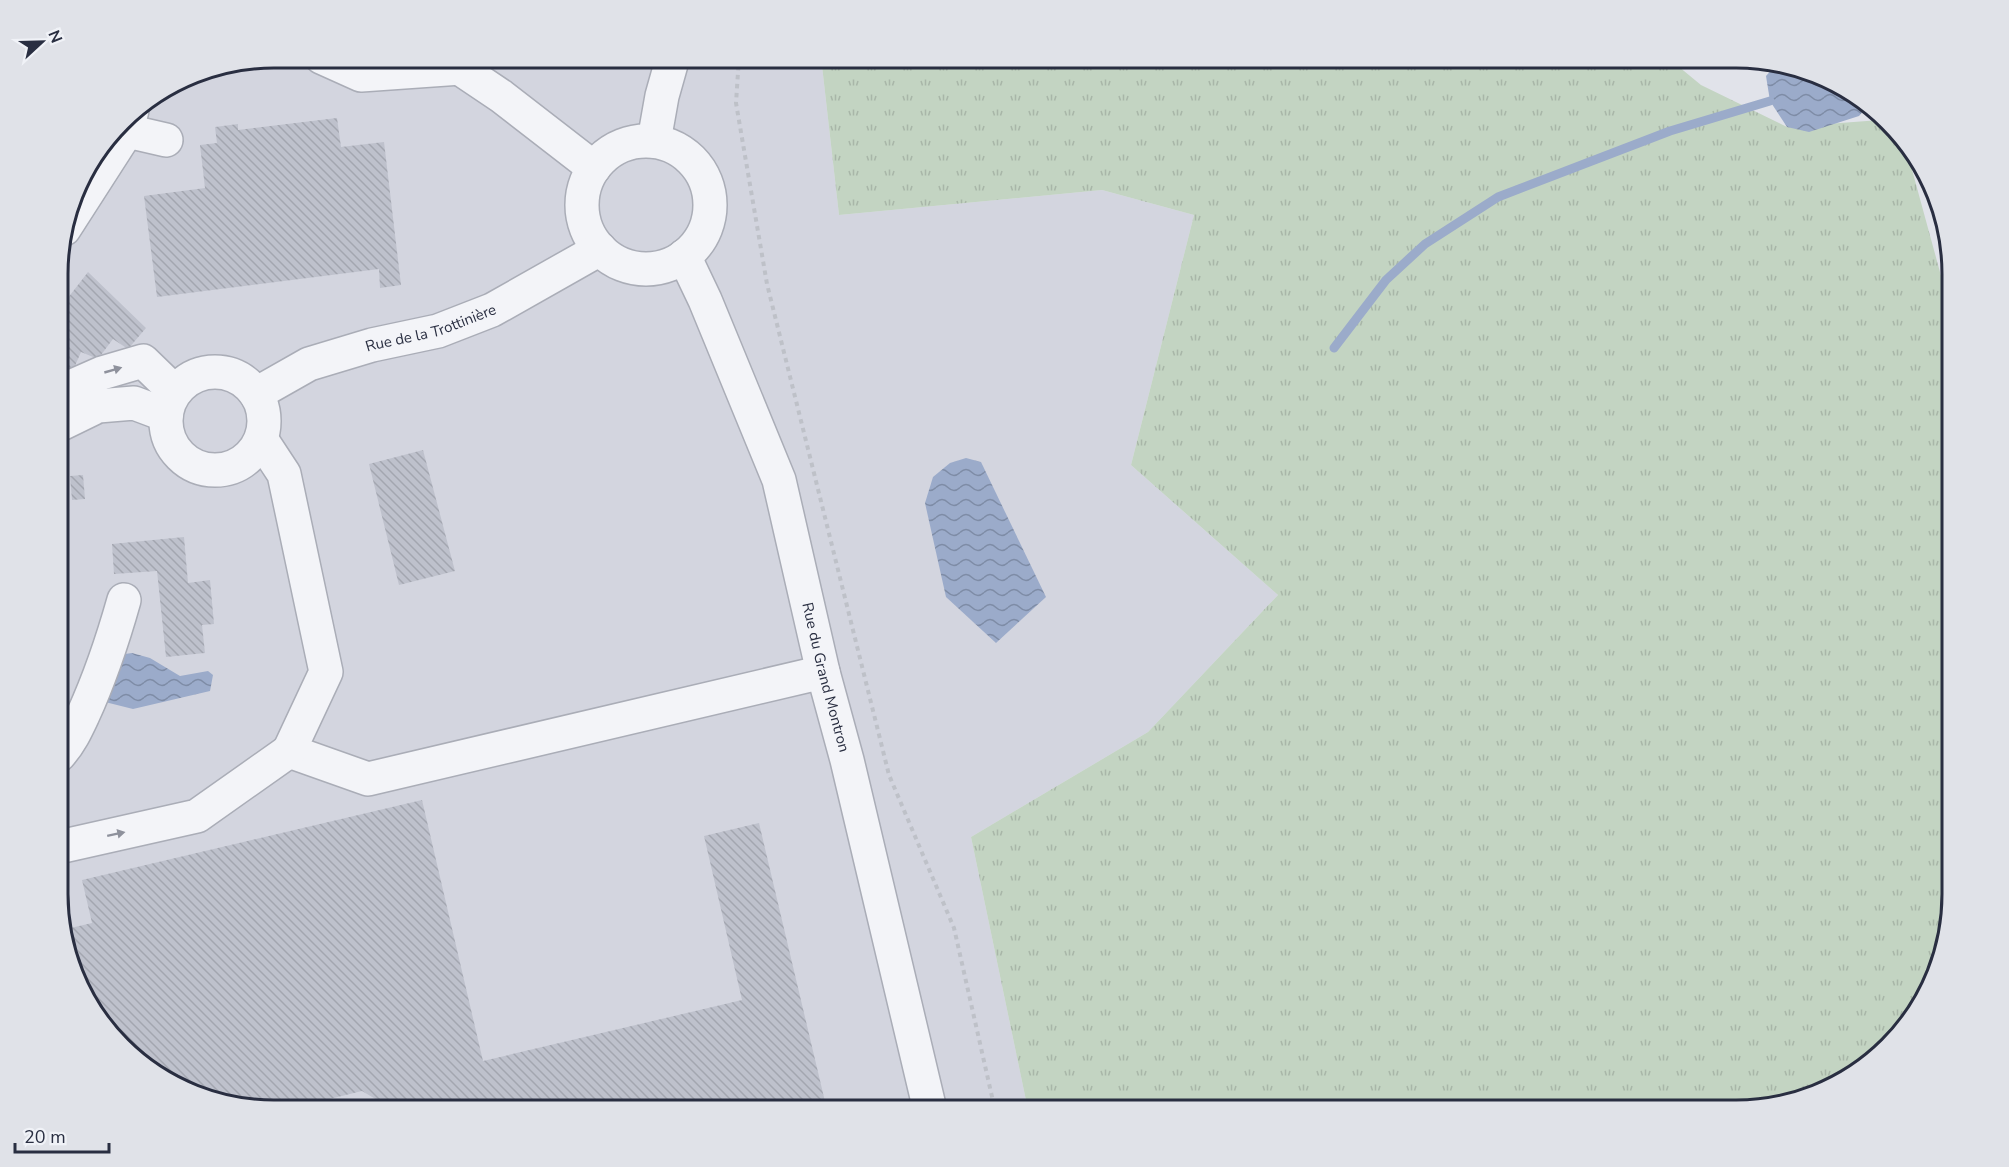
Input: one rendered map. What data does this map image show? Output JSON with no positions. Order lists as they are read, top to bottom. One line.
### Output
{"streets":{"street":["Rue de la Trottinière","Rue du Grand Montron"]},"crossings":[["Rue de la Trottinière","Rue du Grand Montron"]],"scale_bar":"20 m","north":"right"}
